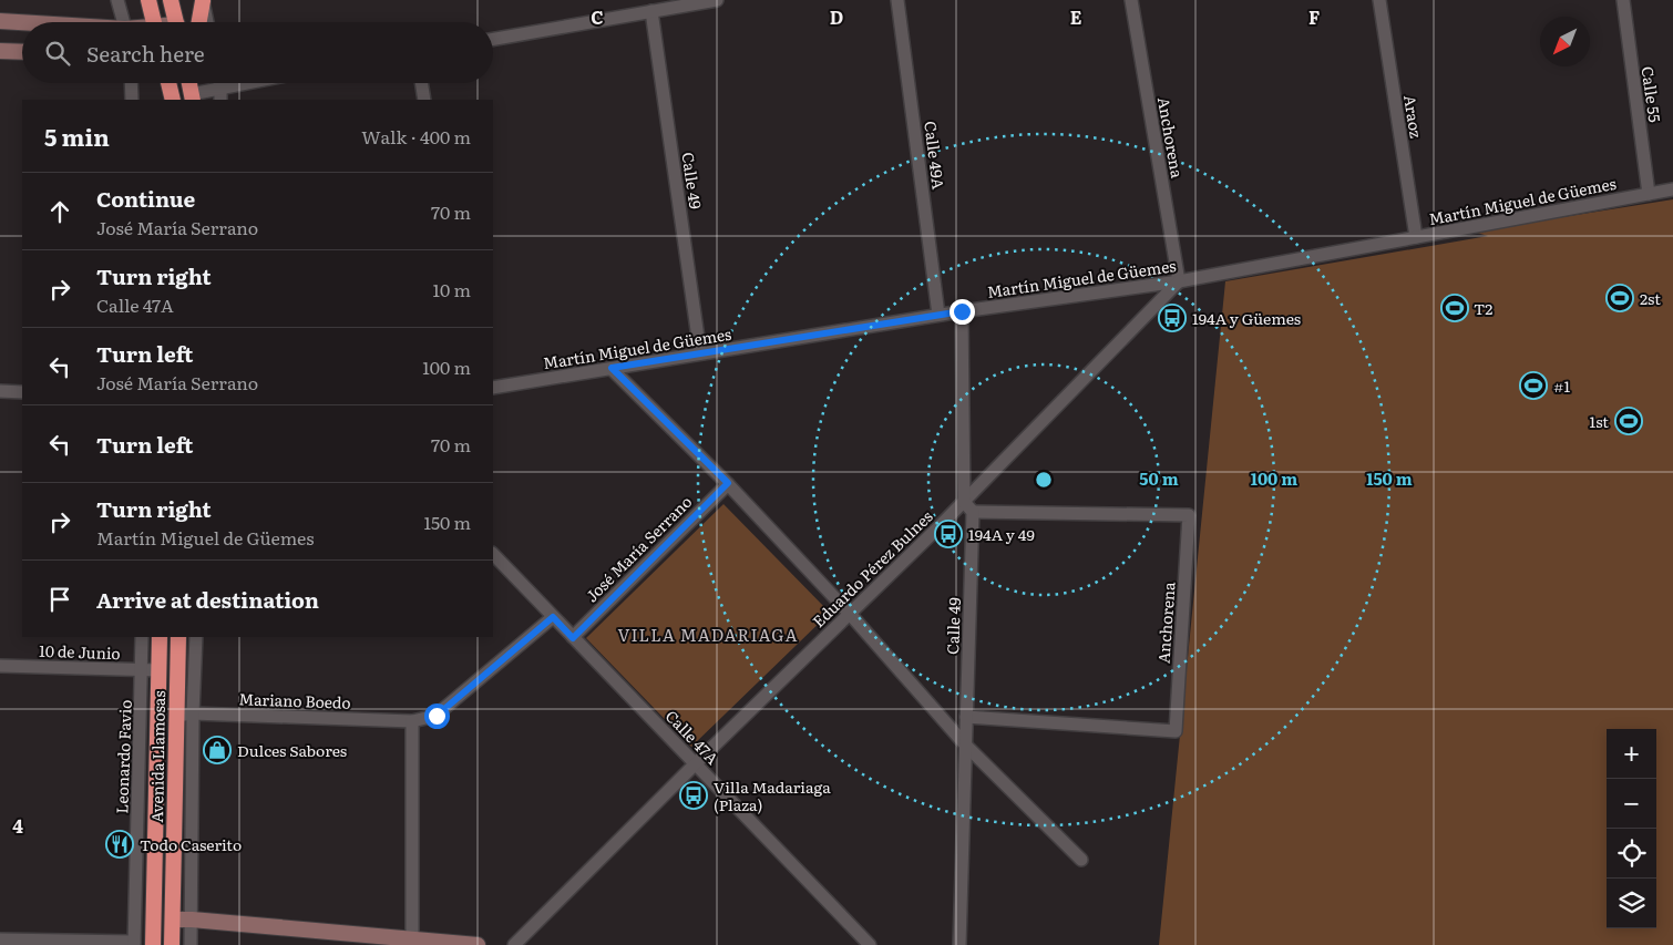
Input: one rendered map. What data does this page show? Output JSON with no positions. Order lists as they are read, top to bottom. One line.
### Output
{"streets":{"highway":["Avenida Llamosas"],"street":["Calle 55","Araoz","Anchorena","Calle 49A","Calle 49","Martín Miguel de Güemes","José María Serrano","Eduardo Pérez Bulnes","10 de Junio","Mariano Boedo","Calle 47A","Leonardo Favio"]},"crossings":[["Calle 55","Martín Miguel de Güemes"],["Araoz","Martín Miguel de Güemes"],["Anchorena","Calle 49"],["Anchorena","Martín Miguel de Güemes"],["Anchorena","Eduardo Pérez Bulnes"],["Calle 49A","Martín Miguel de Güemes"],["Calle 49","Martín Miguel de Güemes"],["Calle 49","Eduardo Pérez Bulnes"],["Martín Miguel de Güemes","Eduardo Pérez Bulnes"],["José María Serrano","Calle 47A"],["Eduardo Pérez Bulnes","Calle 47A"],["10 de Junio","Leonardo Favio"],["10 de Junio","Avenida Llamosas"],["Mariano Boedo","Avenida Llamosas"]],"districts":["VILLA MADARIAGA"],"places":{"sports":["2st","T2","#1","1st"],"bus stop":["194A y Güemes","194A y 49","Villa Madariaga (Plaza)"],"shop":["Dulces Sabores"],"restaurant":["Todo Caserito"]},"north":"bottom left","page":{"search":"Search here","heading":["5 min","Walk · 400 m"],"list":[["Continue","José María Serrano","70 m"],["Turn right","Calle 47A","10 m"],["Turn left","José María Serrano","100 m"],["Turn left","70 m"],["Turn right","Martín Miguel de Güemes","150 m"],"Arrive at destination"],"map_buttons":["+","−"]},"grid":{"columns":["C","D","E","F"],"rows":["4"]},"rings":["50 m","100 m","150 m"]}
